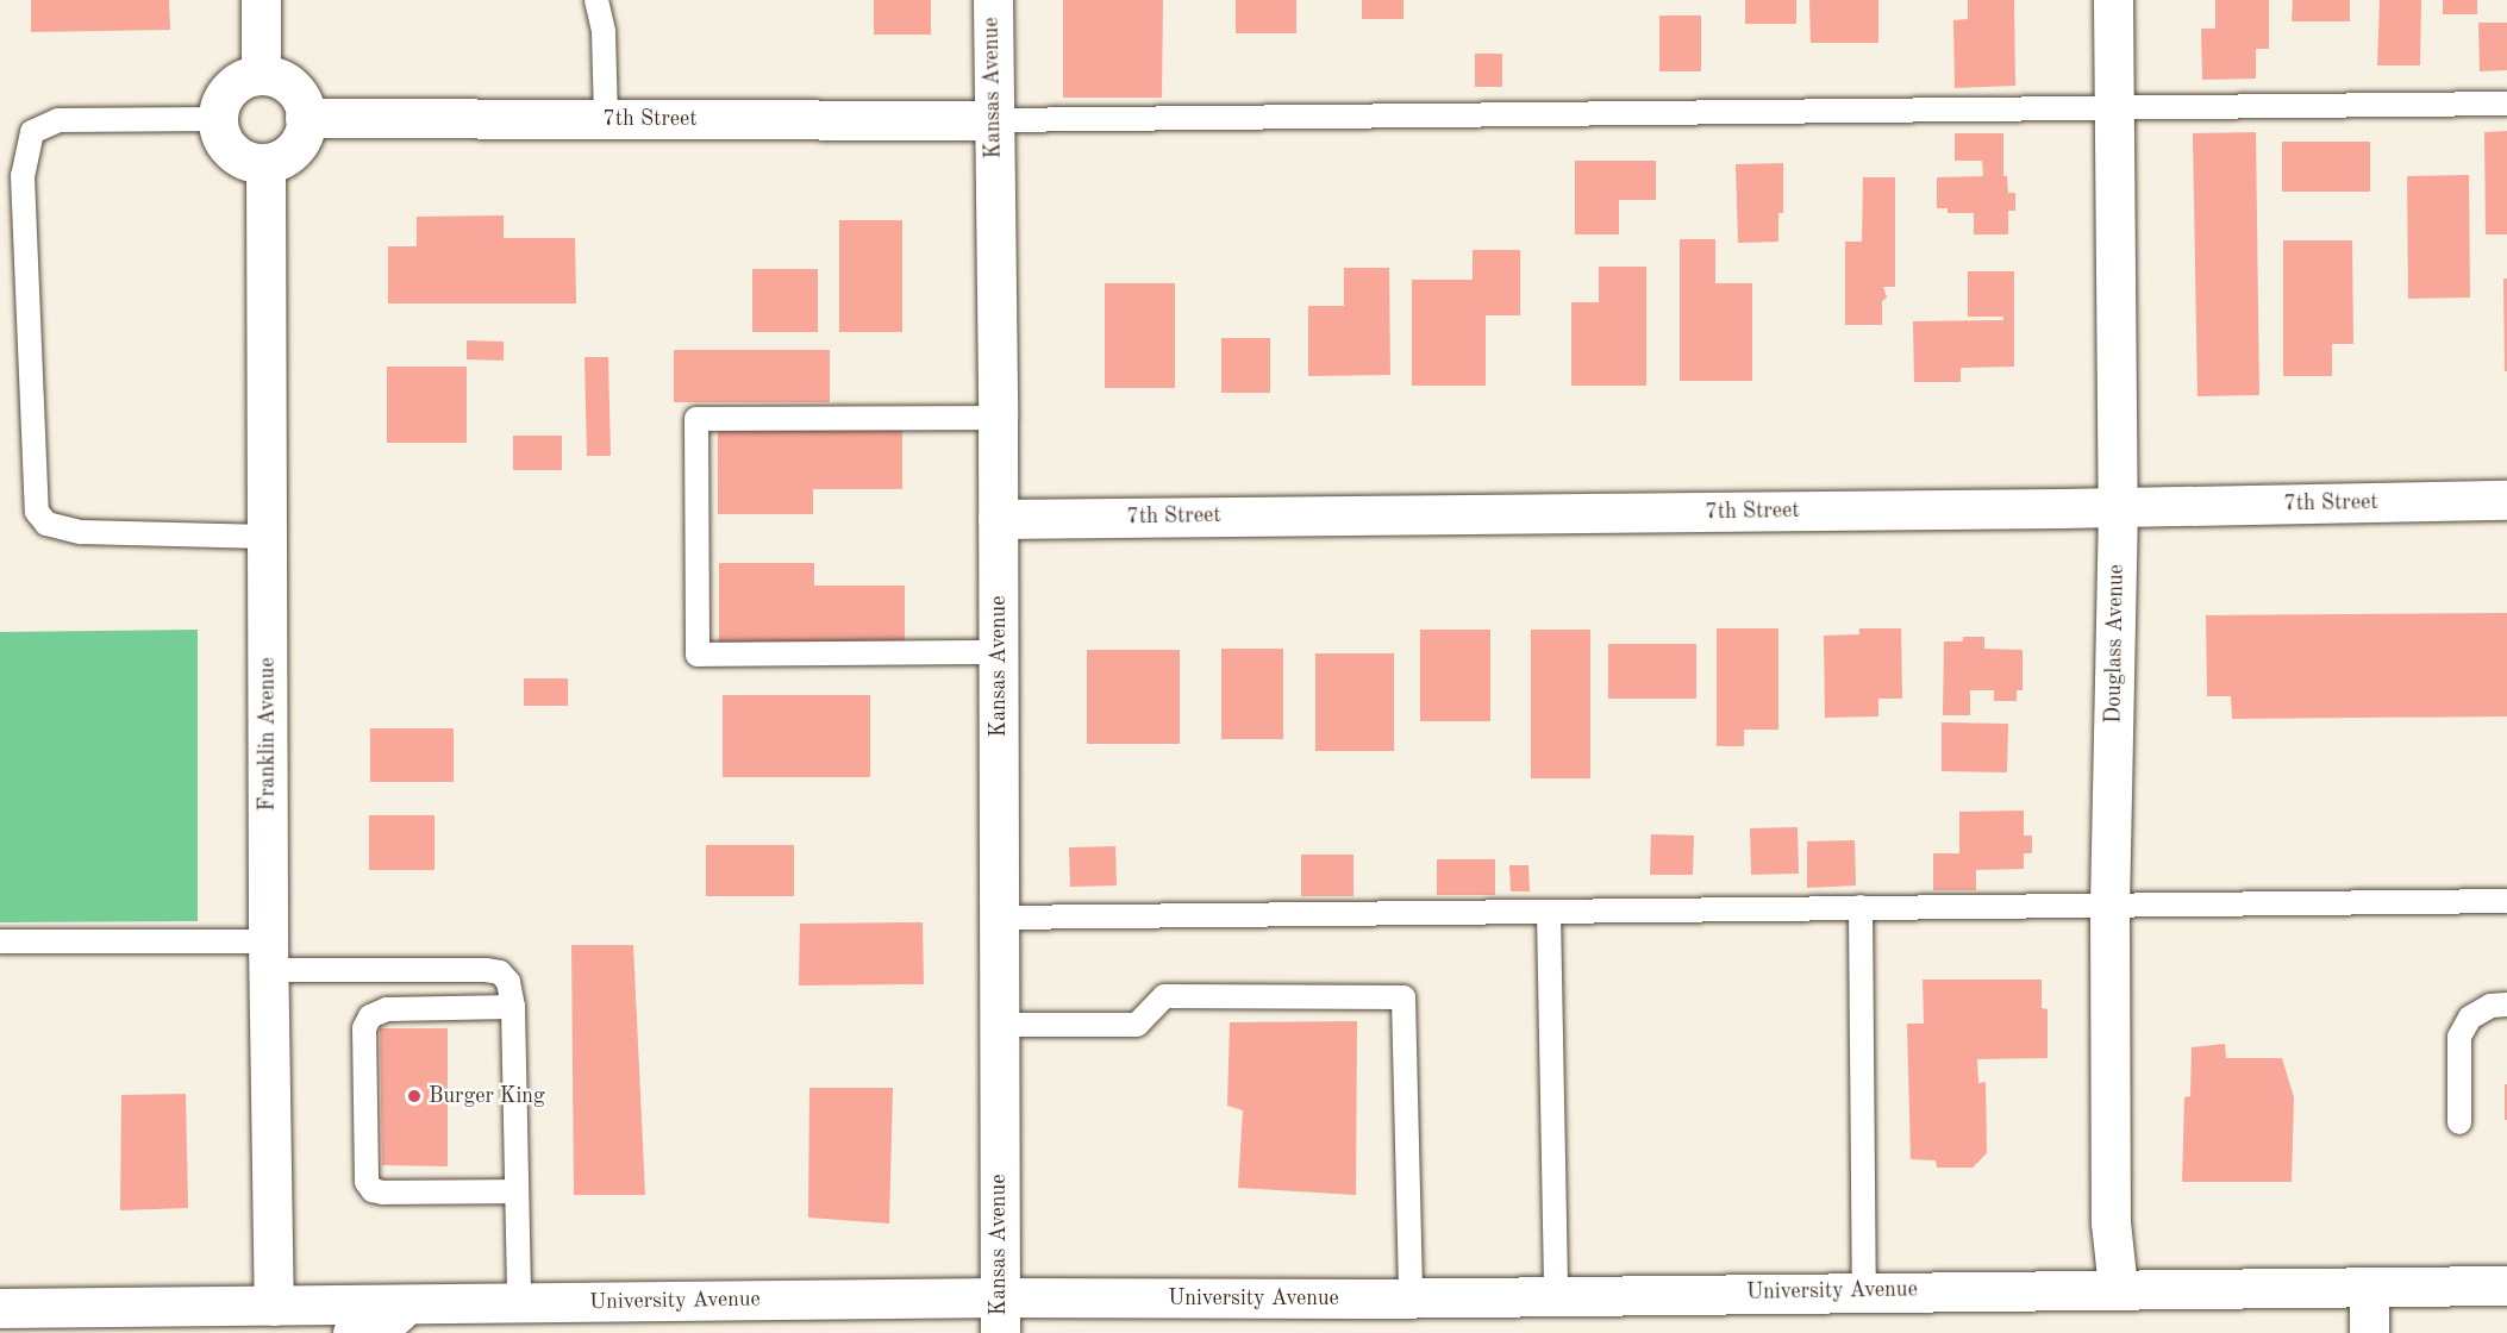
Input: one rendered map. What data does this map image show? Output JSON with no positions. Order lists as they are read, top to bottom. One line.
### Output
{"streets":{"street":["Kansas Avenue","7th Street","Douglass Avenue","Franklin Avenue","University Avenue"]},"crossings":[["Kansas Avenue","7th Street"],["Kansas Avenue","University Avenue"],["7th Street","Douglass Avenue"],["7th Street","Franklin Avenue"],["Douglass Avenue","University Avenue"],["Franklin Avenue","University Avenue"]],"places":["Burger King"]}
